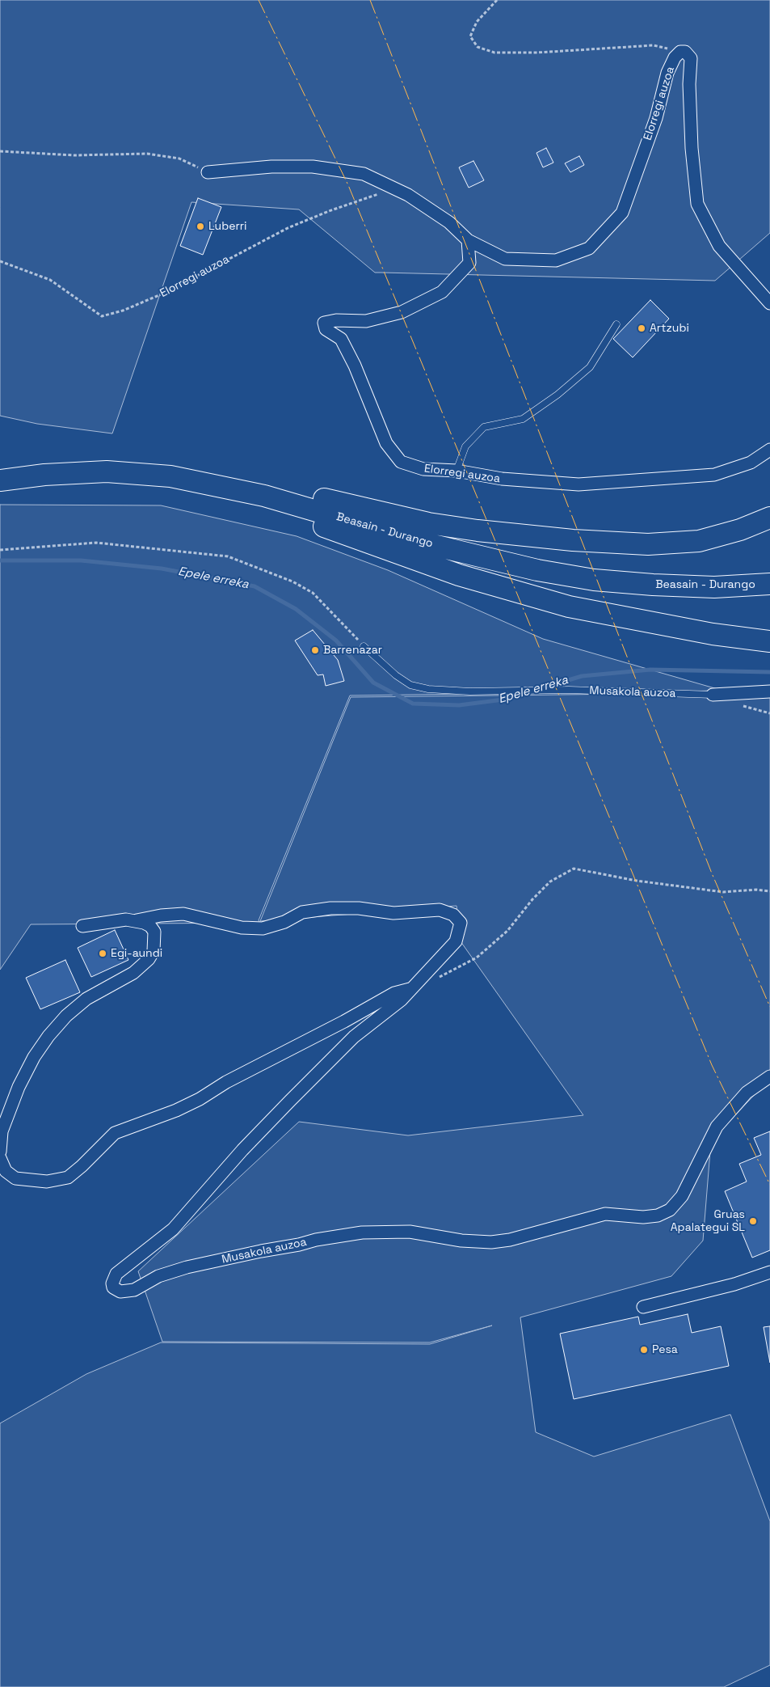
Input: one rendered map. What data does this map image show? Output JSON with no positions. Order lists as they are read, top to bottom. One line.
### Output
{"streets":{"highway":["Beasain - Durango"],"street":["Elorregi auzoa","Musakola auzoa"]},"water":["Epele erreka"],"places":["Luberri","Artzubi","Barrenazar","Egi-aundi","Gruas Apalategui SL","Pesa"]}
